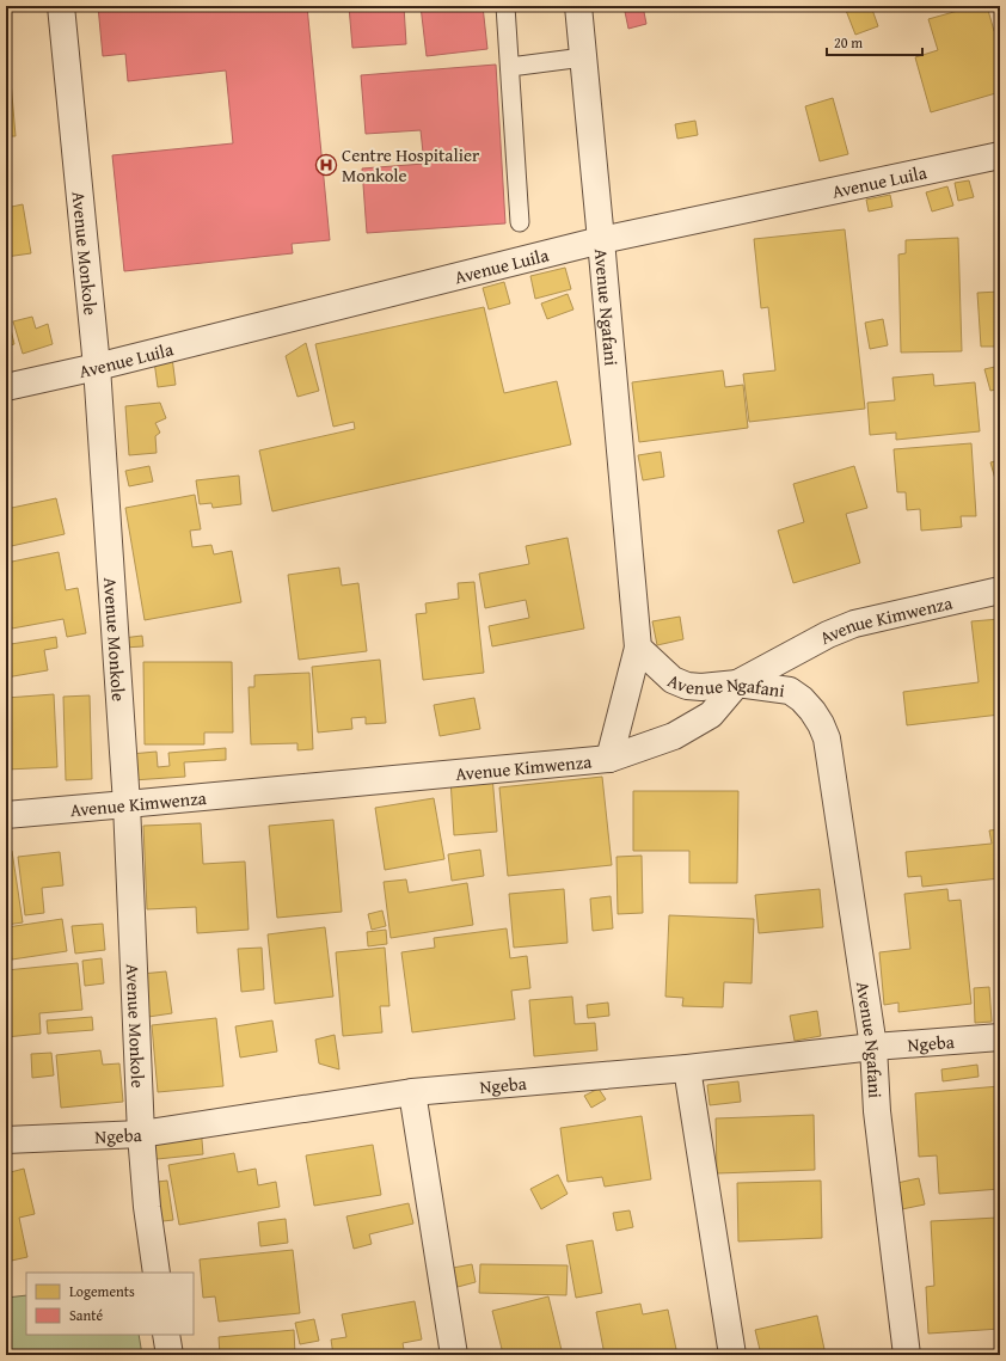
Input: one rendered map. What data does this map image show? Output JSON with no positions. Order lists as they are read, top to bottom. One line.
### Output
{"streets":{"street":["Avenue Luila","Avenue Monkole","Avenue Ngafani","Avenue Kimwenza","Ngeba"]},"crossings":[["Avenue Luila","Avenue Monkole"],["Avenue Luila","Avenue Ngafani"],["Avenue Monkole","Avenue Kimwenza"],["Avenue Monkole","Ngeba"],["Avenue Ngafani","Avenue Kimwenza"],["Avenue Ngafani","Ngeba"]],"places":{"hospital":["Centre Hospitalier Monkole"]},"legend":["Logements","Santé"],"scale_bar":"20 m"}
